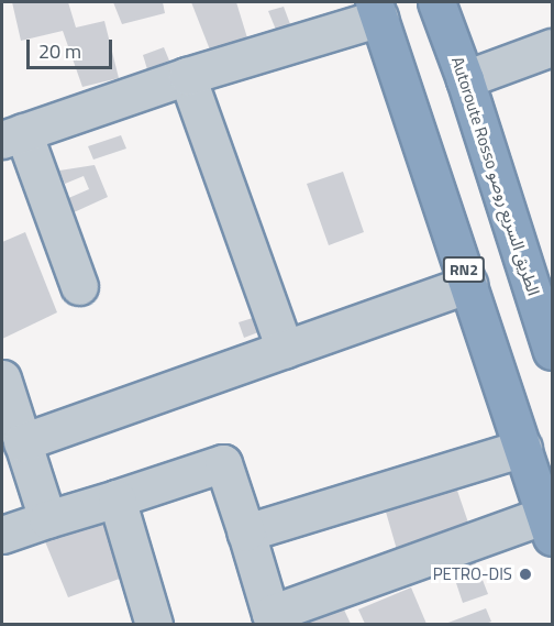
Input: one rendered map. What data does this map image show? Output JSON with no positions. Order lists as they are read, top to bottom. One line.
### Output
{"streets":{"highway":["Autoroute Rosso الطريق السريع روصو","RN2"]},"places":["PETRO-DIS"],"scale_bar":"20 m"}
